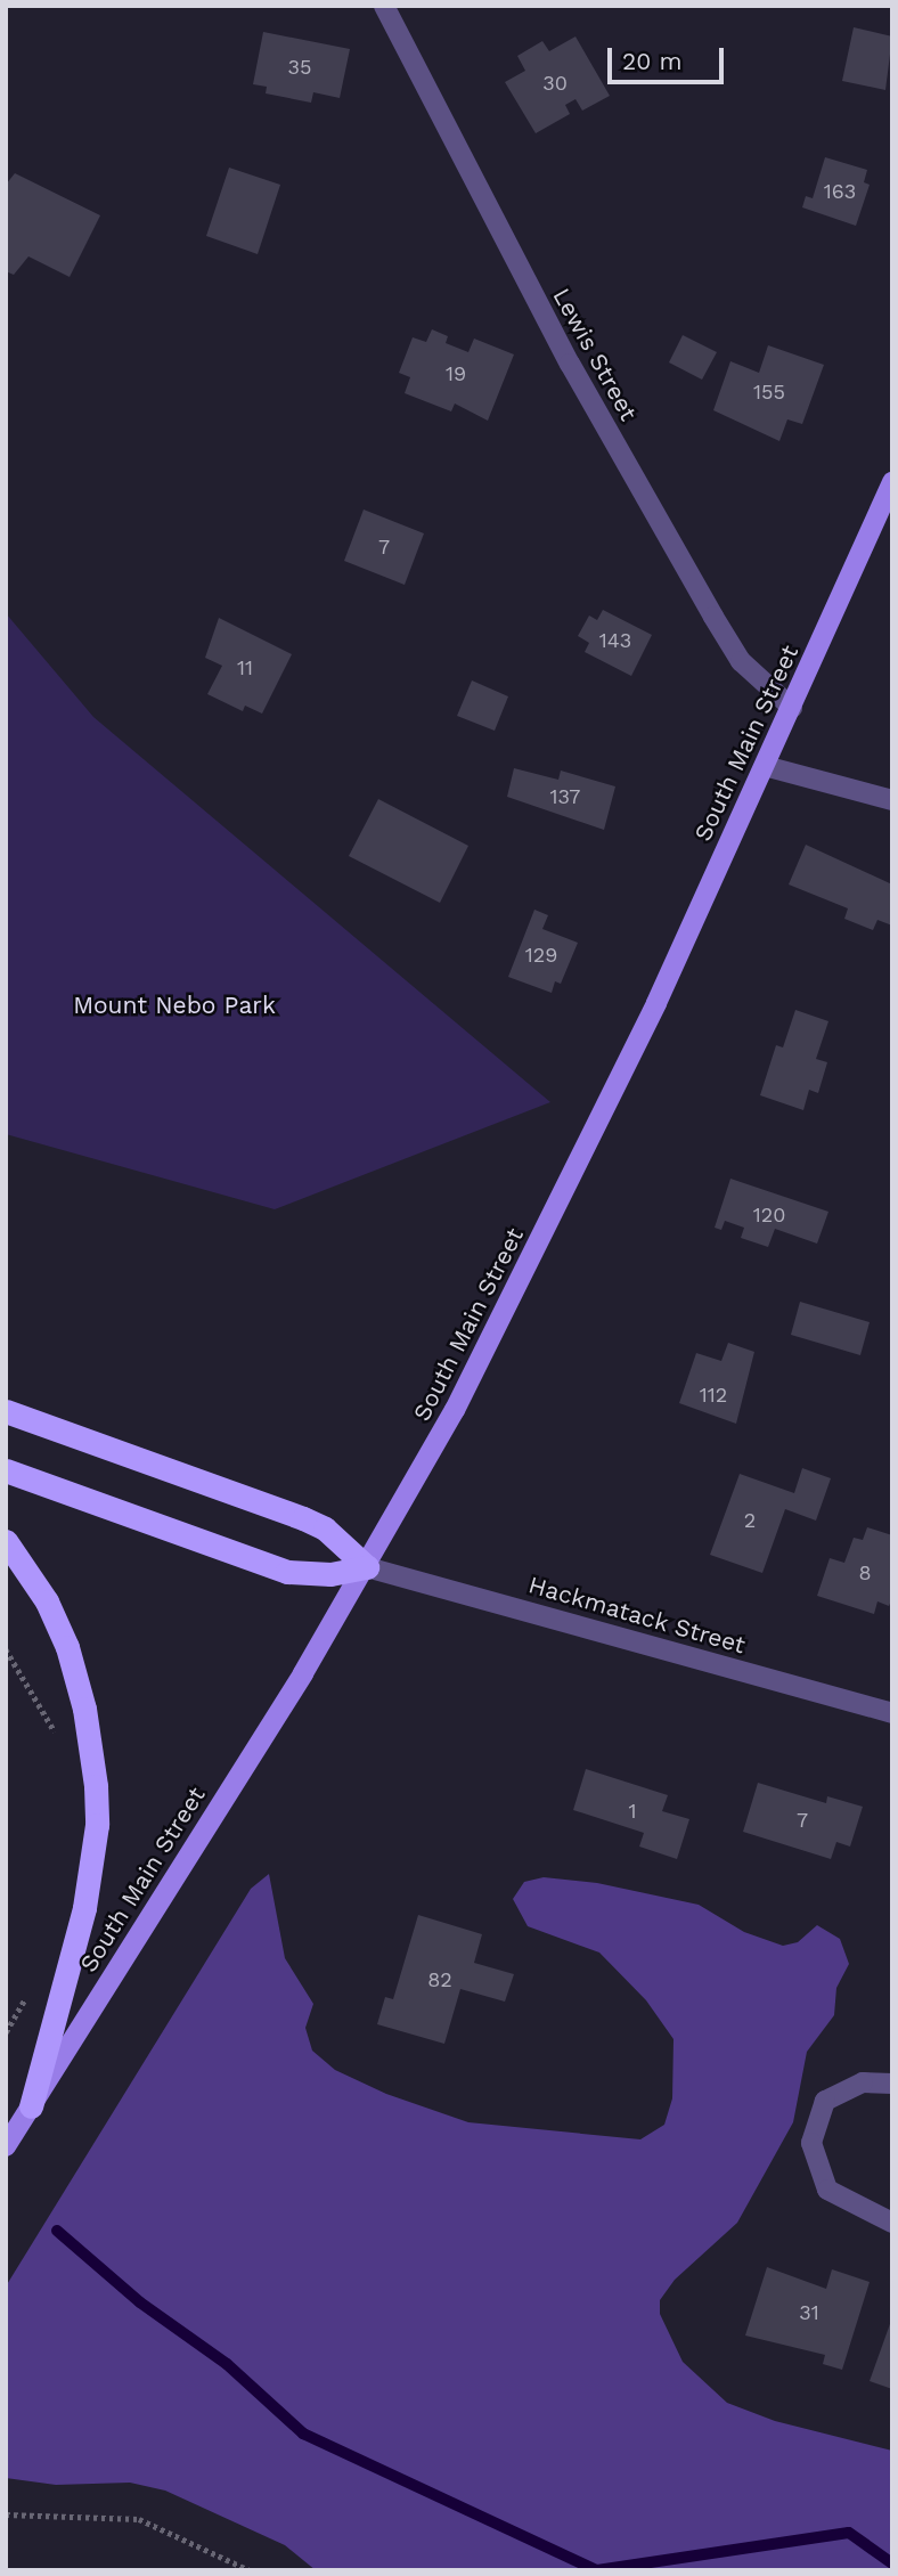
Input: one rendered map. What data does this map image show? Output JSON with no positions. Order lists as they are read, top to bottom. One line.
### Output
{"streets":{"main road":["South Main Street"],"street":["Lewis Street","Hackmatack Street"]},"crossings":[["Lewis Street","South Main Street"],["South Main Street","Hackmatack Street"]],"parks":["Mount Nebo Park"],"house_numbers":["35","30","163","19","155","7","143","11","137","129","120","112","2","8","1","7","82","31"],"scale_bar":"20 m"}
